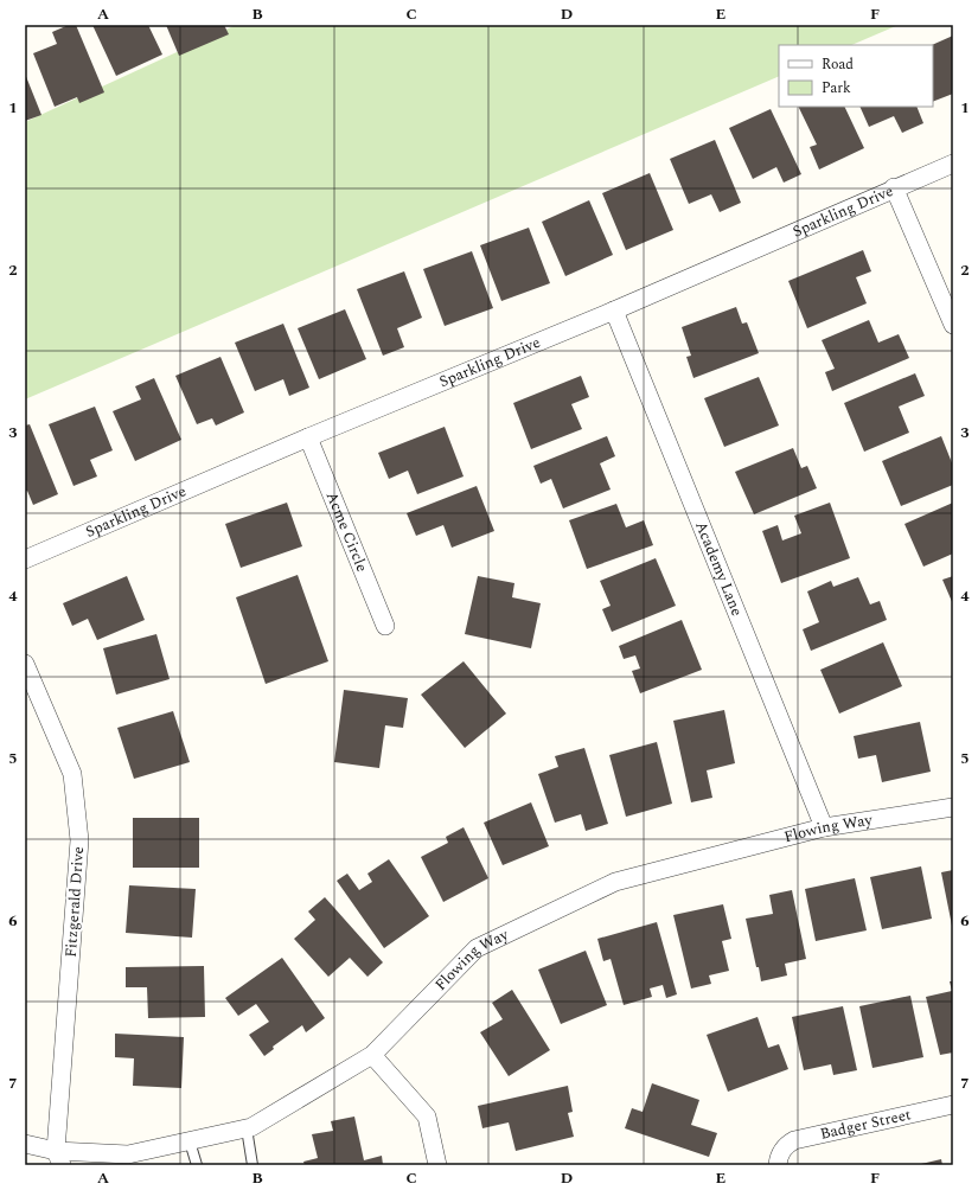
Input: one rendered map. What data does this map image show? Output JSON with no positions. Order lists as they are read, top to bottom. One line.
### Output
{"streets":{"street":["Sparkling Drive","Acme Circle","Academy Lane","Flowing Way","Fitzgerald Drive","Badger Street"]},"crossings":[["Sparkling Drive","Acme Circle"],["Sparkling Drive","Academy Lane"],["Academy Lane","Flowing Way"],["Flowing Way","Fitzgerald Drive"]],"legend":["Road","Park"],"grid":{"columns":["A","B","C","D","E","F"],"rows":["1","2","3","4","5","6","7"]}}
